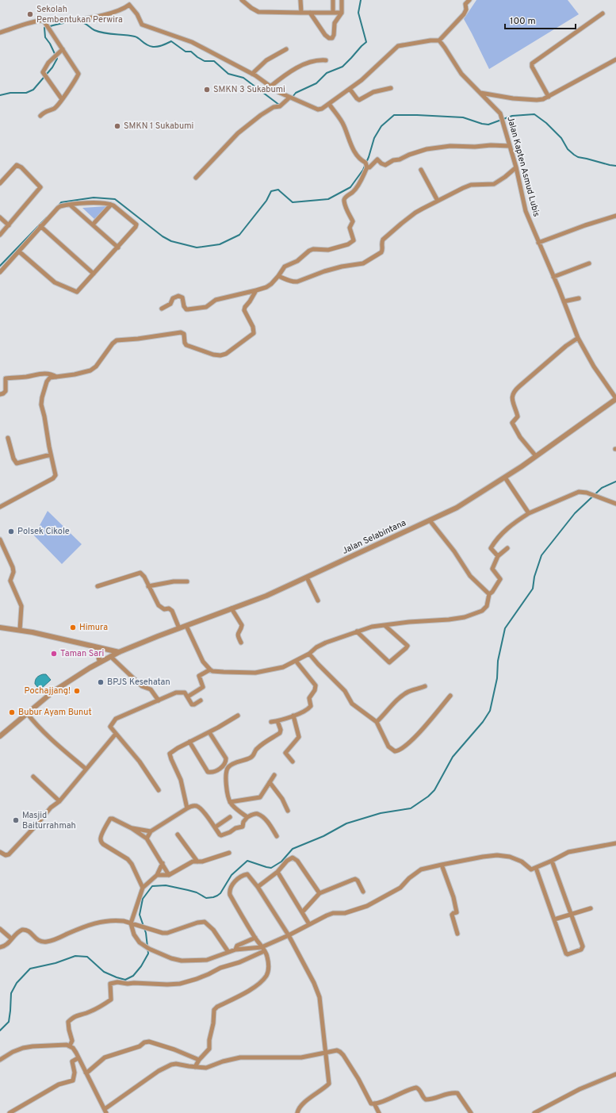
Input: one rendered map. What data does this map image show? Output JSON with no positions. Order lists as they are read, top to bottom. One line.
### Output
{"streets":{"street":["Jalan Kapten Asmud Lubis","Jalan Selabintana"]},"crossings":[["Jalan Kapten Asmud Lubis","Jalan Selabintana"]],"places":["Sekolah Pembentukan Perwira","SMKN 3 Sukabumi","SMKN 1 Sukabumi","Polsek Cikole","Himura","Taman Sari","BPJS Kesehatan","Pochajjang!","Bubur Ayam Bunut","Masjid Baiturrahmah"],"scale_bar":"100 m"}
